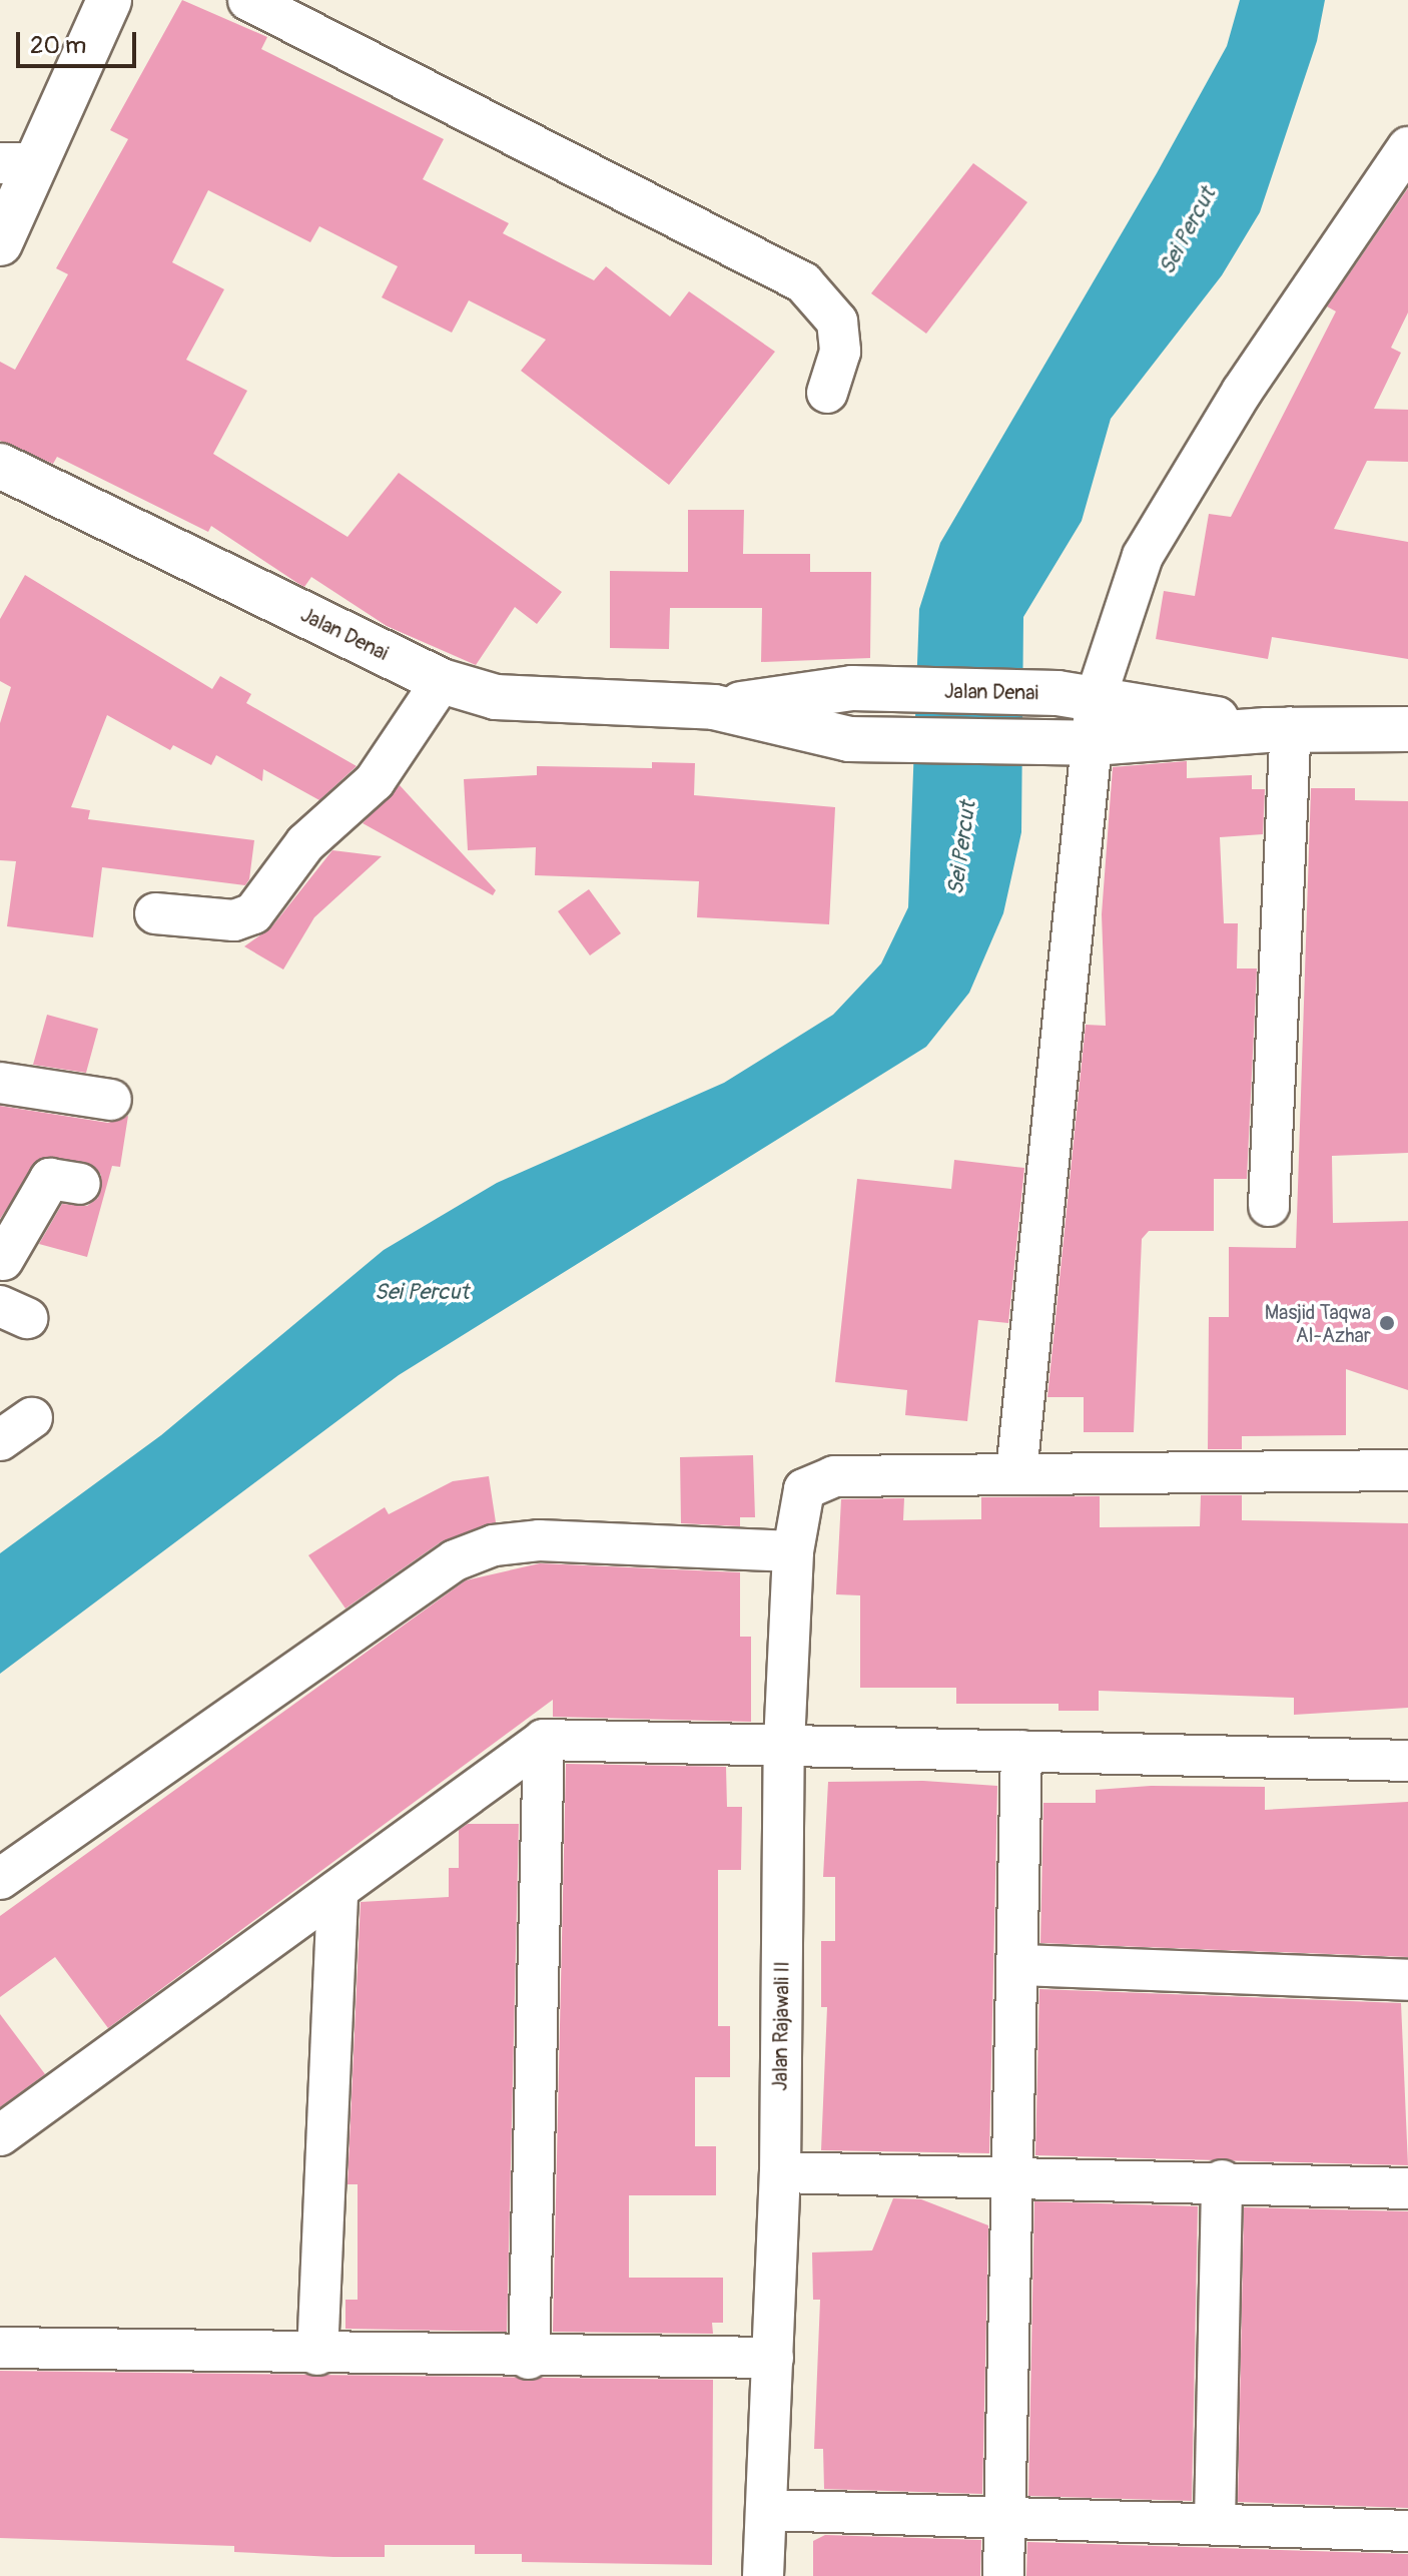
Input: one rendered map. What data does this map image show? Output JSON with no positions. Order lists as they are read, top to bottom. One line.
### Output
{"streets":{"main road":["Jalan Denai"],"street":["Jalan Rajawali II"]},"water":["Sei Percut"],"places":["Masjid Taqwa Al-Azhar"],"scale_bar":"20 m"}
